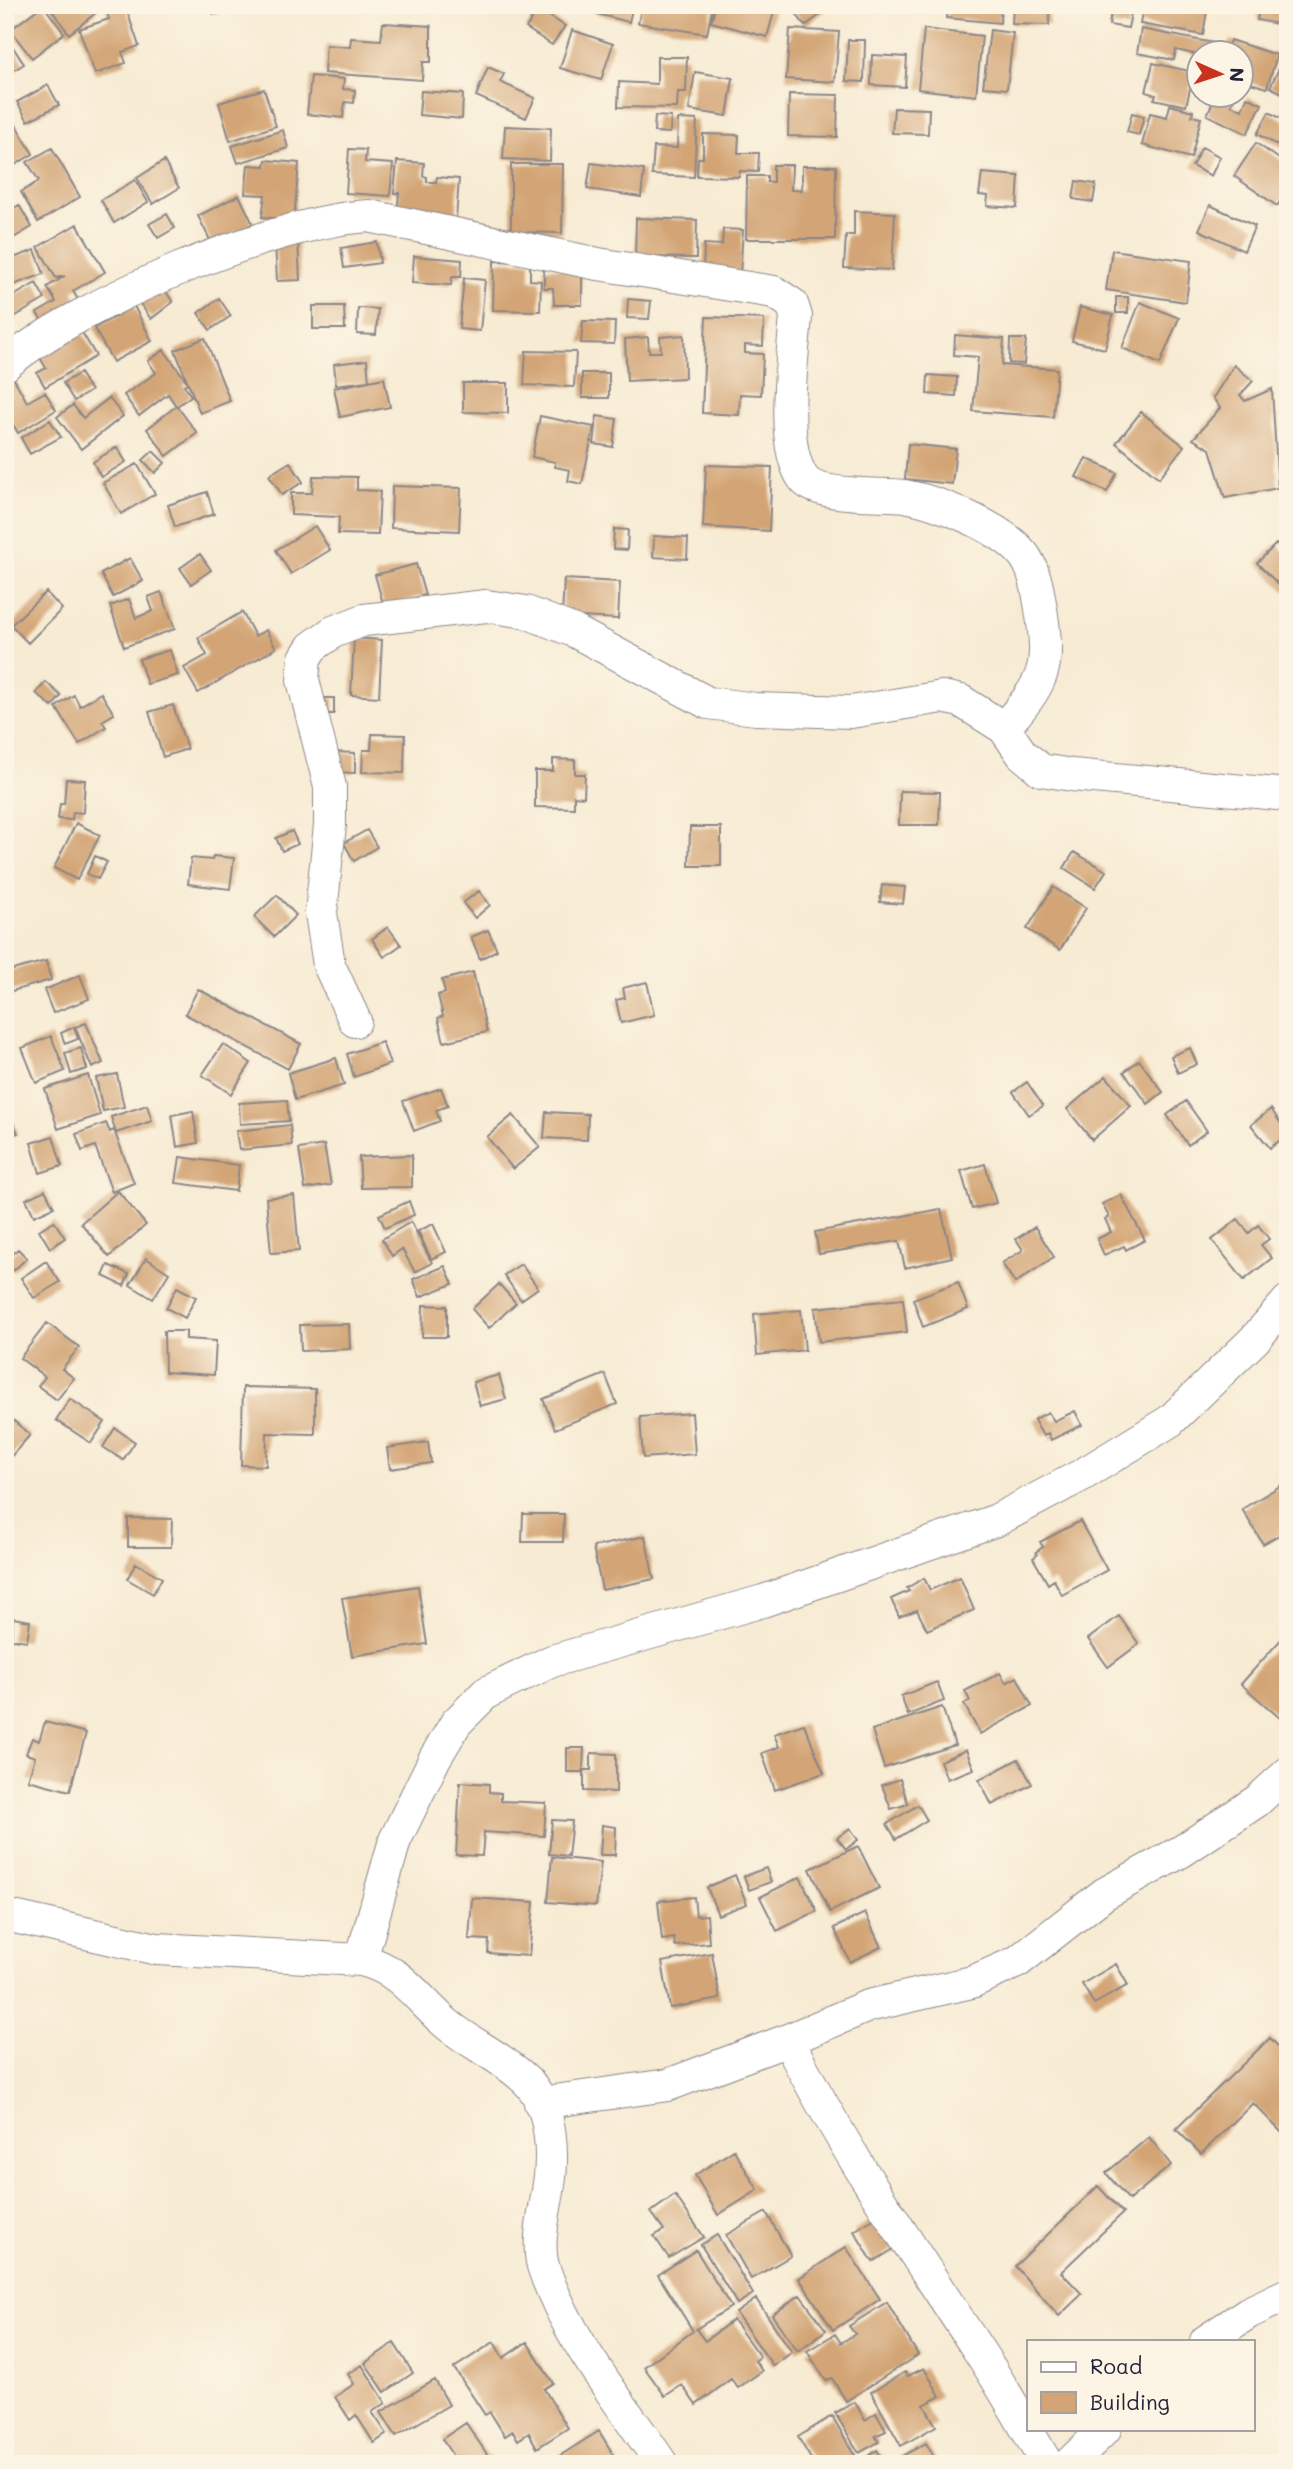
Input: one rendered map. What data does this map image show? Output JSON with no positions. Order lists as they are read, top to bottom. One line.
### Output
{"legend":["Road","Building"],"north":"right"}
